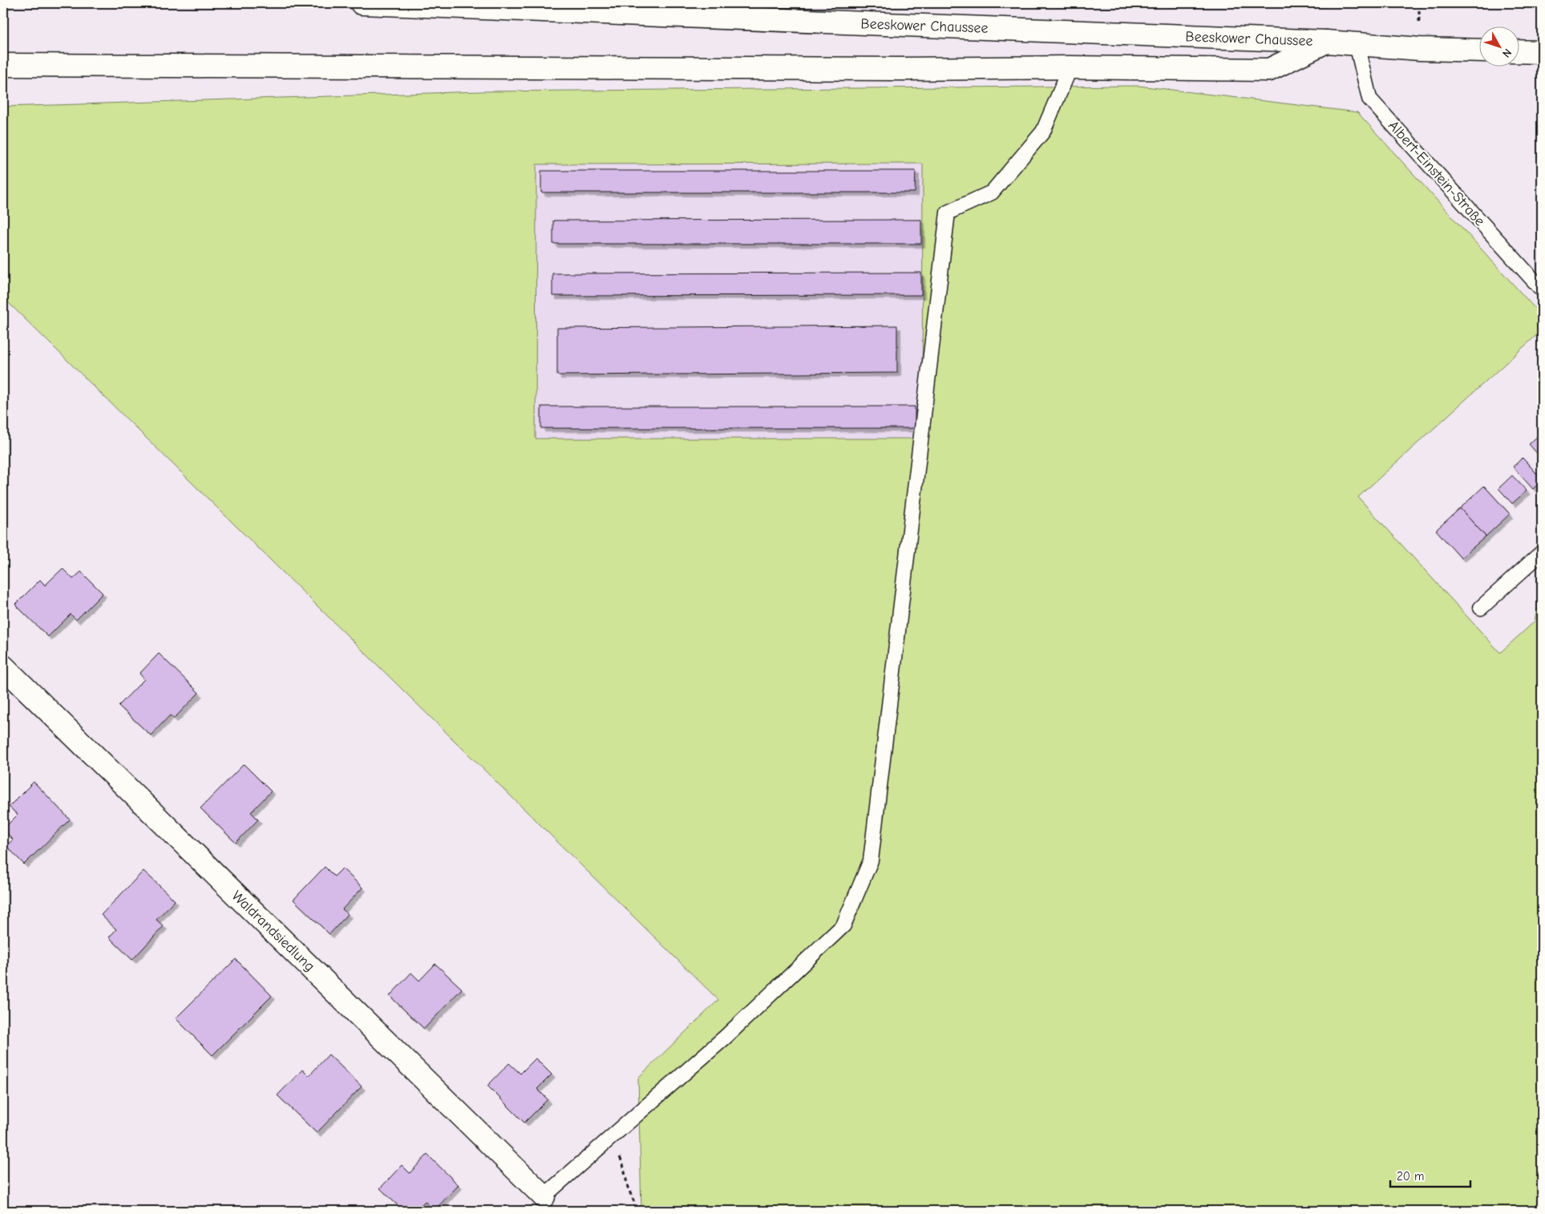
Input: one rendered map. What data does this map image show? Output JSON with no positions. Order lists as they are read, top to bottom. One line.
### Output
{"streets":{"street":["Beeskower Chaussee","Waldrandsiedlung"],"lane":["Albert-Einstein-Straße"]},"crossings":[["Beeskower Chaussee","Albert-Einstein-Straße"]],"scale_bar":"20 m","north":"bottom right"}
